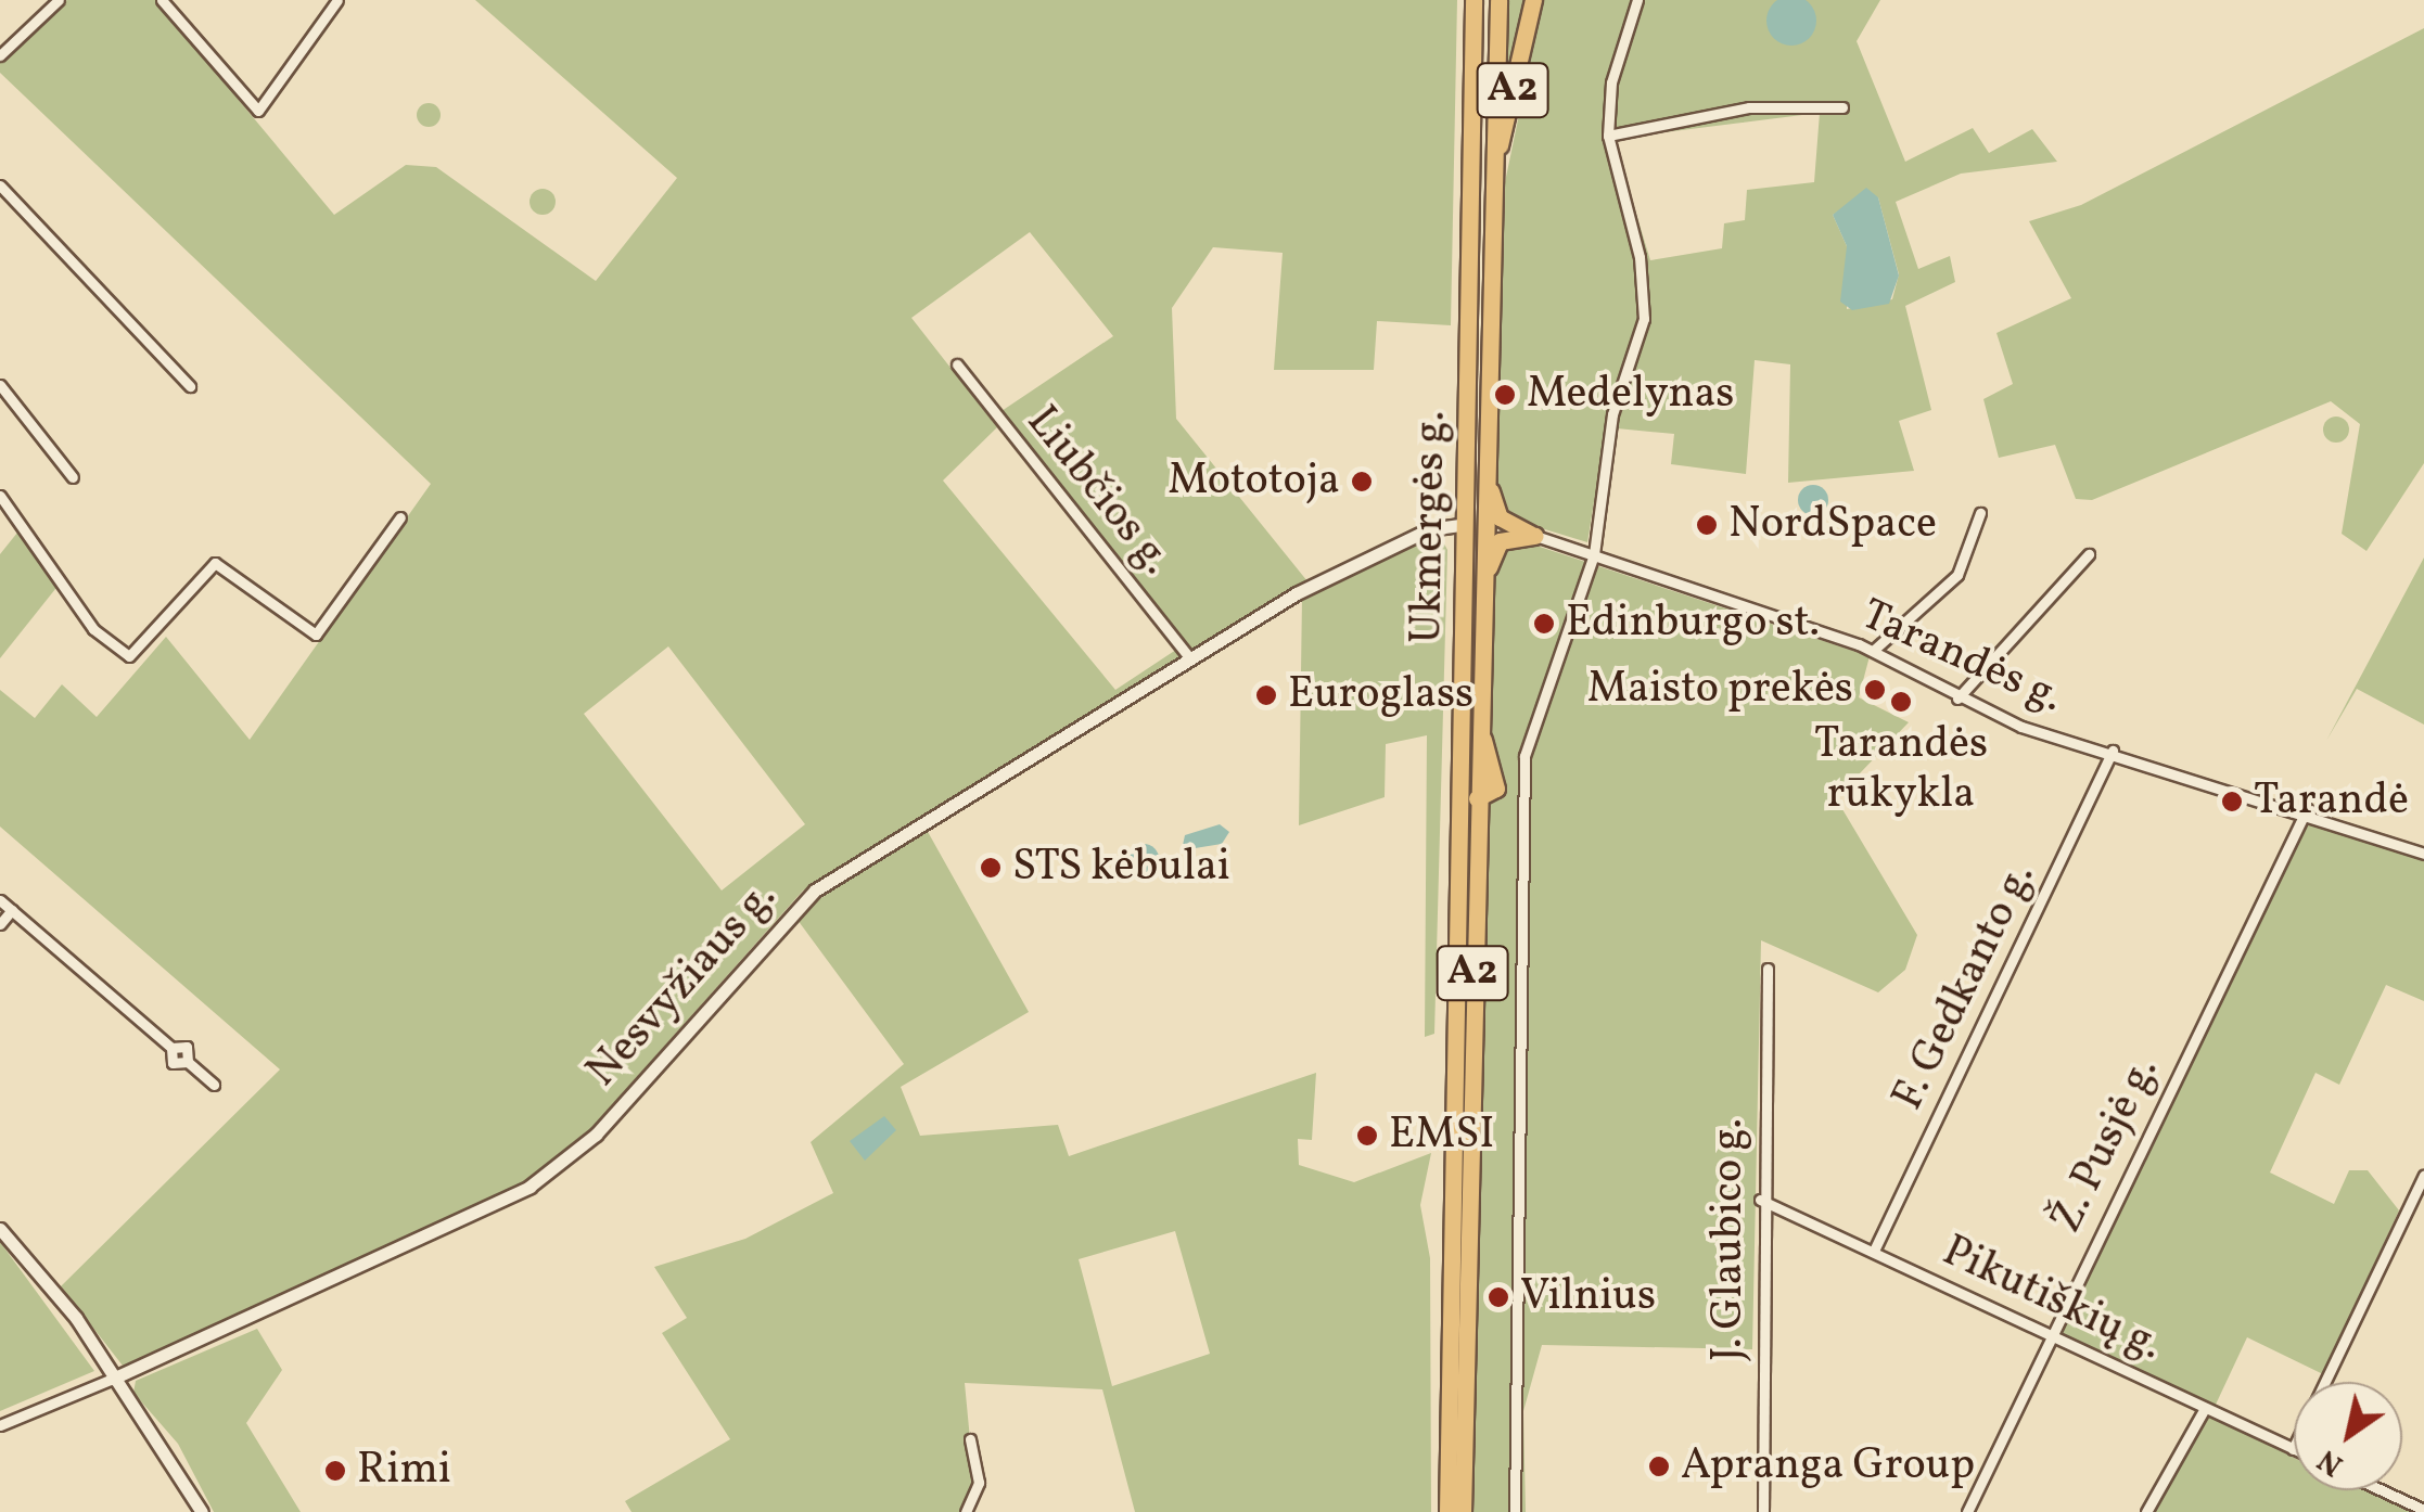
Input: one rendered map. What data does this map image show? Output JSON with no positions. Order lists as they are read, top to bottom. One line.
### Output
{"streets":{"highway":["A2","Ukmergės g."],"street":["Liubčios g.","Tarandės g.","Nesvyžiaus g.","F. Gedkanto g.","Ž. Pusjė g.","J. Glaubico g.","Pikutiškių g."]},"crossings":[["A2","Ukmergės g."],["Liubčios g.","Nesvyžiaus g."],["Ukmergės g.","Nesvyžiaus g."],["Tarandės g.","F. Gedkanto g."],["Tarandės g.","Ž. Pusjė g."],["F. Gedkanto g.","Pikutiškių g."],["Ž. Pusjė g.","Pikutiškių g."],["J. Glaubico g.","Pikutiškių g."]],"places":["Medelynas","Mototoja","NordSpace","Edinburgo st.","Maisto prekės","Euroglass","Tarandės rūkykla","Tarandė","STS kėbulai","EMSI","Vilnius","Apranga Group","Rimi"],"north":"bottom left"}
